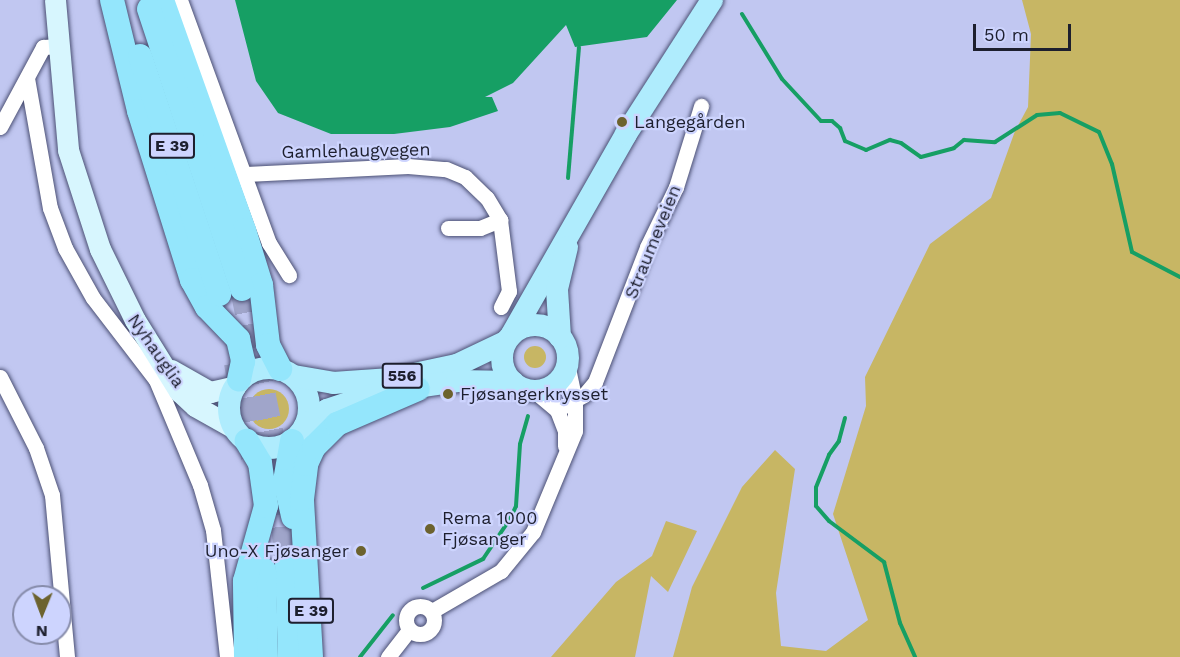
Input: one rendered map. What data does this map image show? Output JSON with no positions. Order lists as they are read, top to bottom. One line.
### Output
{"streets":{"highway":["E 39"],"main road":["556"],"street":["Gamlehaugvegen","Straumeveien","Nyhauglia"]},"crossings":[["E 39","556"]],"places":["Langegården","Fjøsangerkrysset","Rema 1000 Fjøsanger","Uno-X Fjøsanger"],"scale_bar":"50 m","north":"bottom"}
